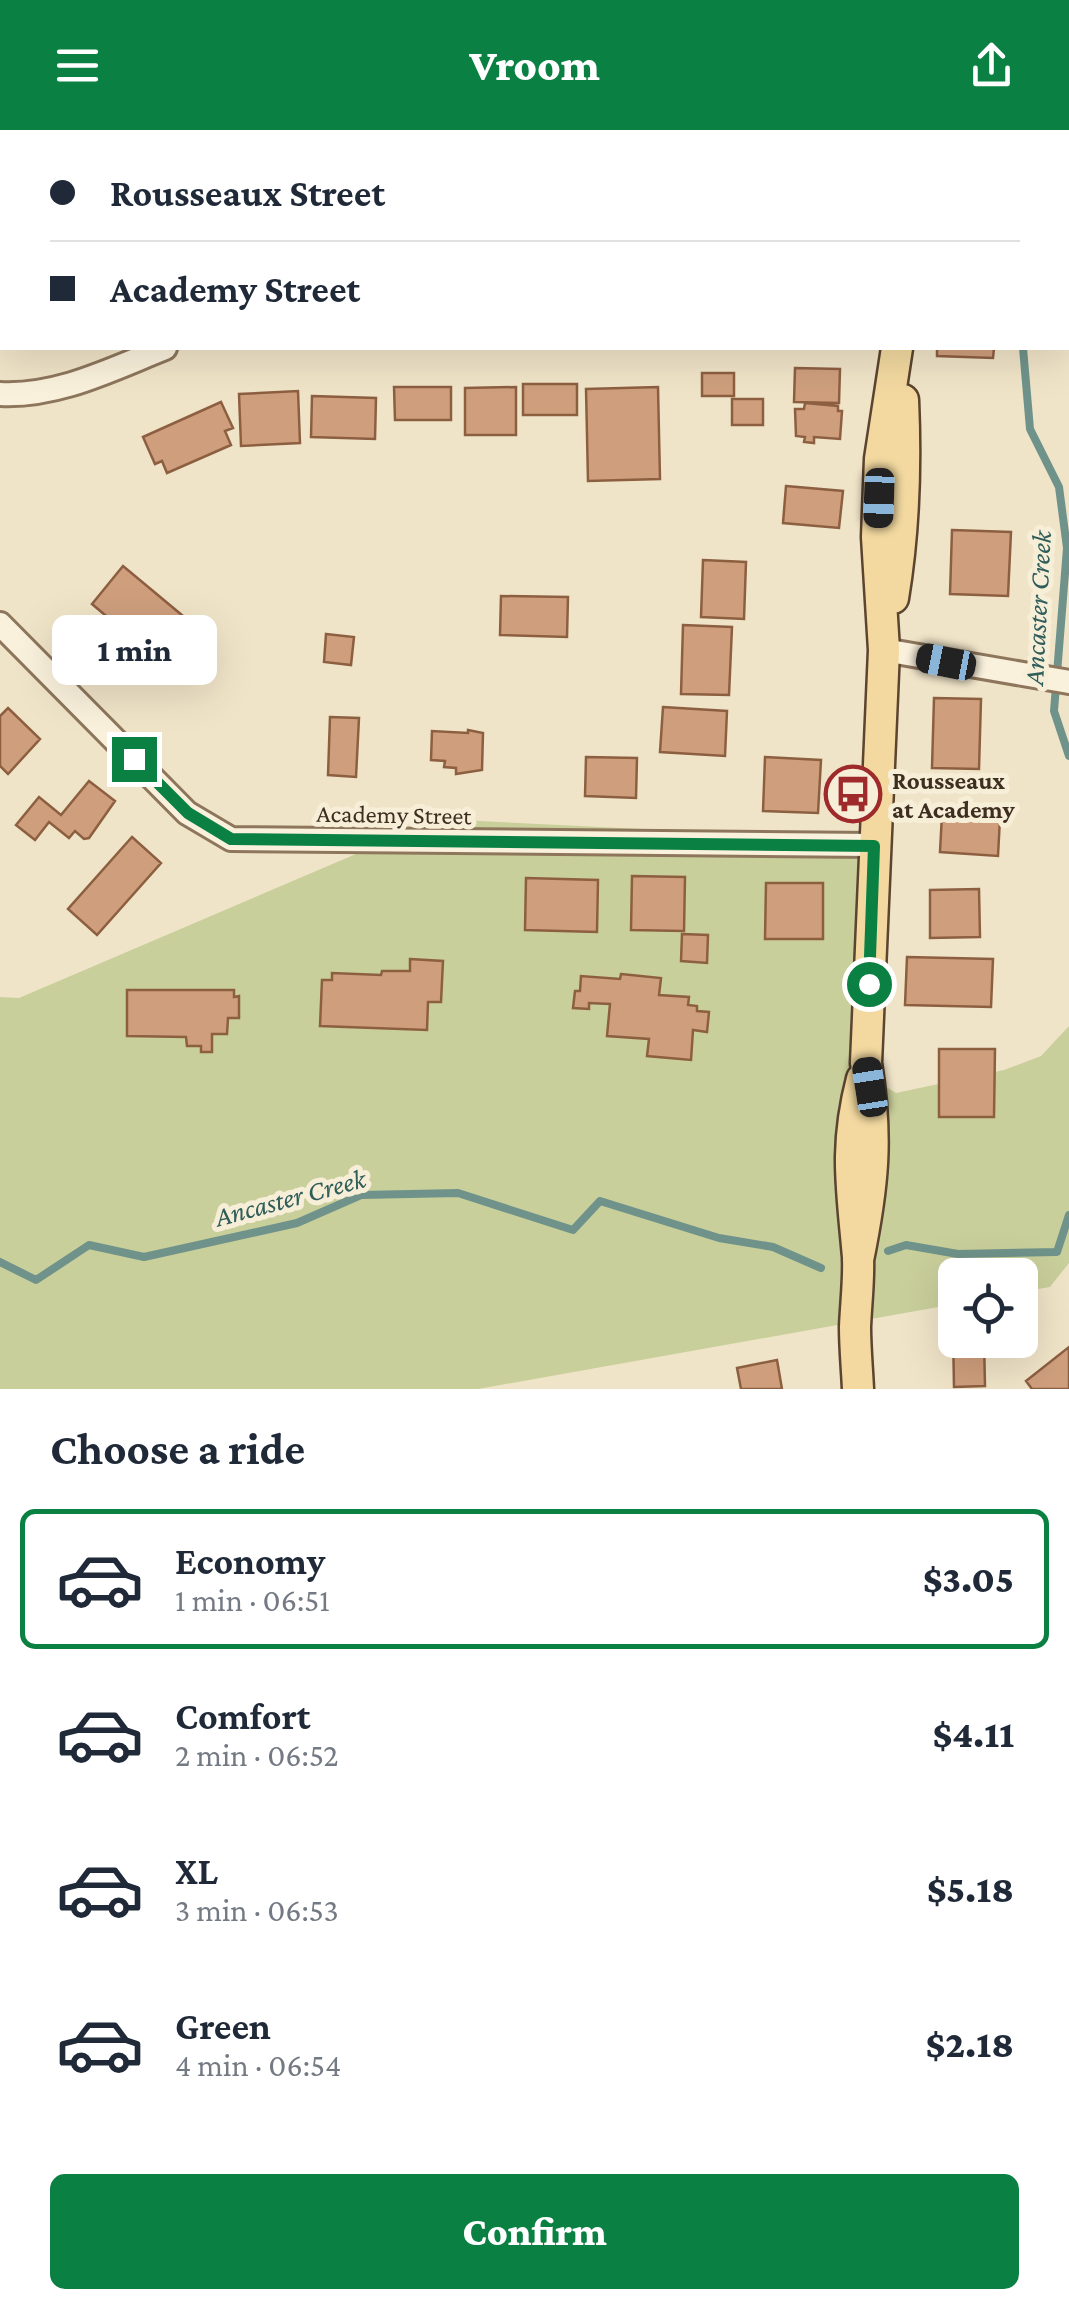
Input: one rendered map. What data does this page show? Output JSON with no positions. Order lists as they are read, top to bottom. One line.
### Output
{"streets":{"street":["Academy Street"]},"water":["Ancaster Creek"],"places":{"bus stop":["Rousseaux at Academy"]},"page":{"header":"Vroom","banner":["Rousseaux Street","Academy Street"],"bubble":"1 min","heading":"Choose a ride","list":[{"name":"Economy","note":"1 min · 06:51","value":"$3.05"},{"name":"Comfort","note":"2 min · 06:52","value":"$4.11"},{"name":"XL","note":"3 min · 06:53","value":"$5.18"},{"name":"Green","note":"4 min · 06:54","value":"$2.18"}],"buttons":"Confirm"}}
